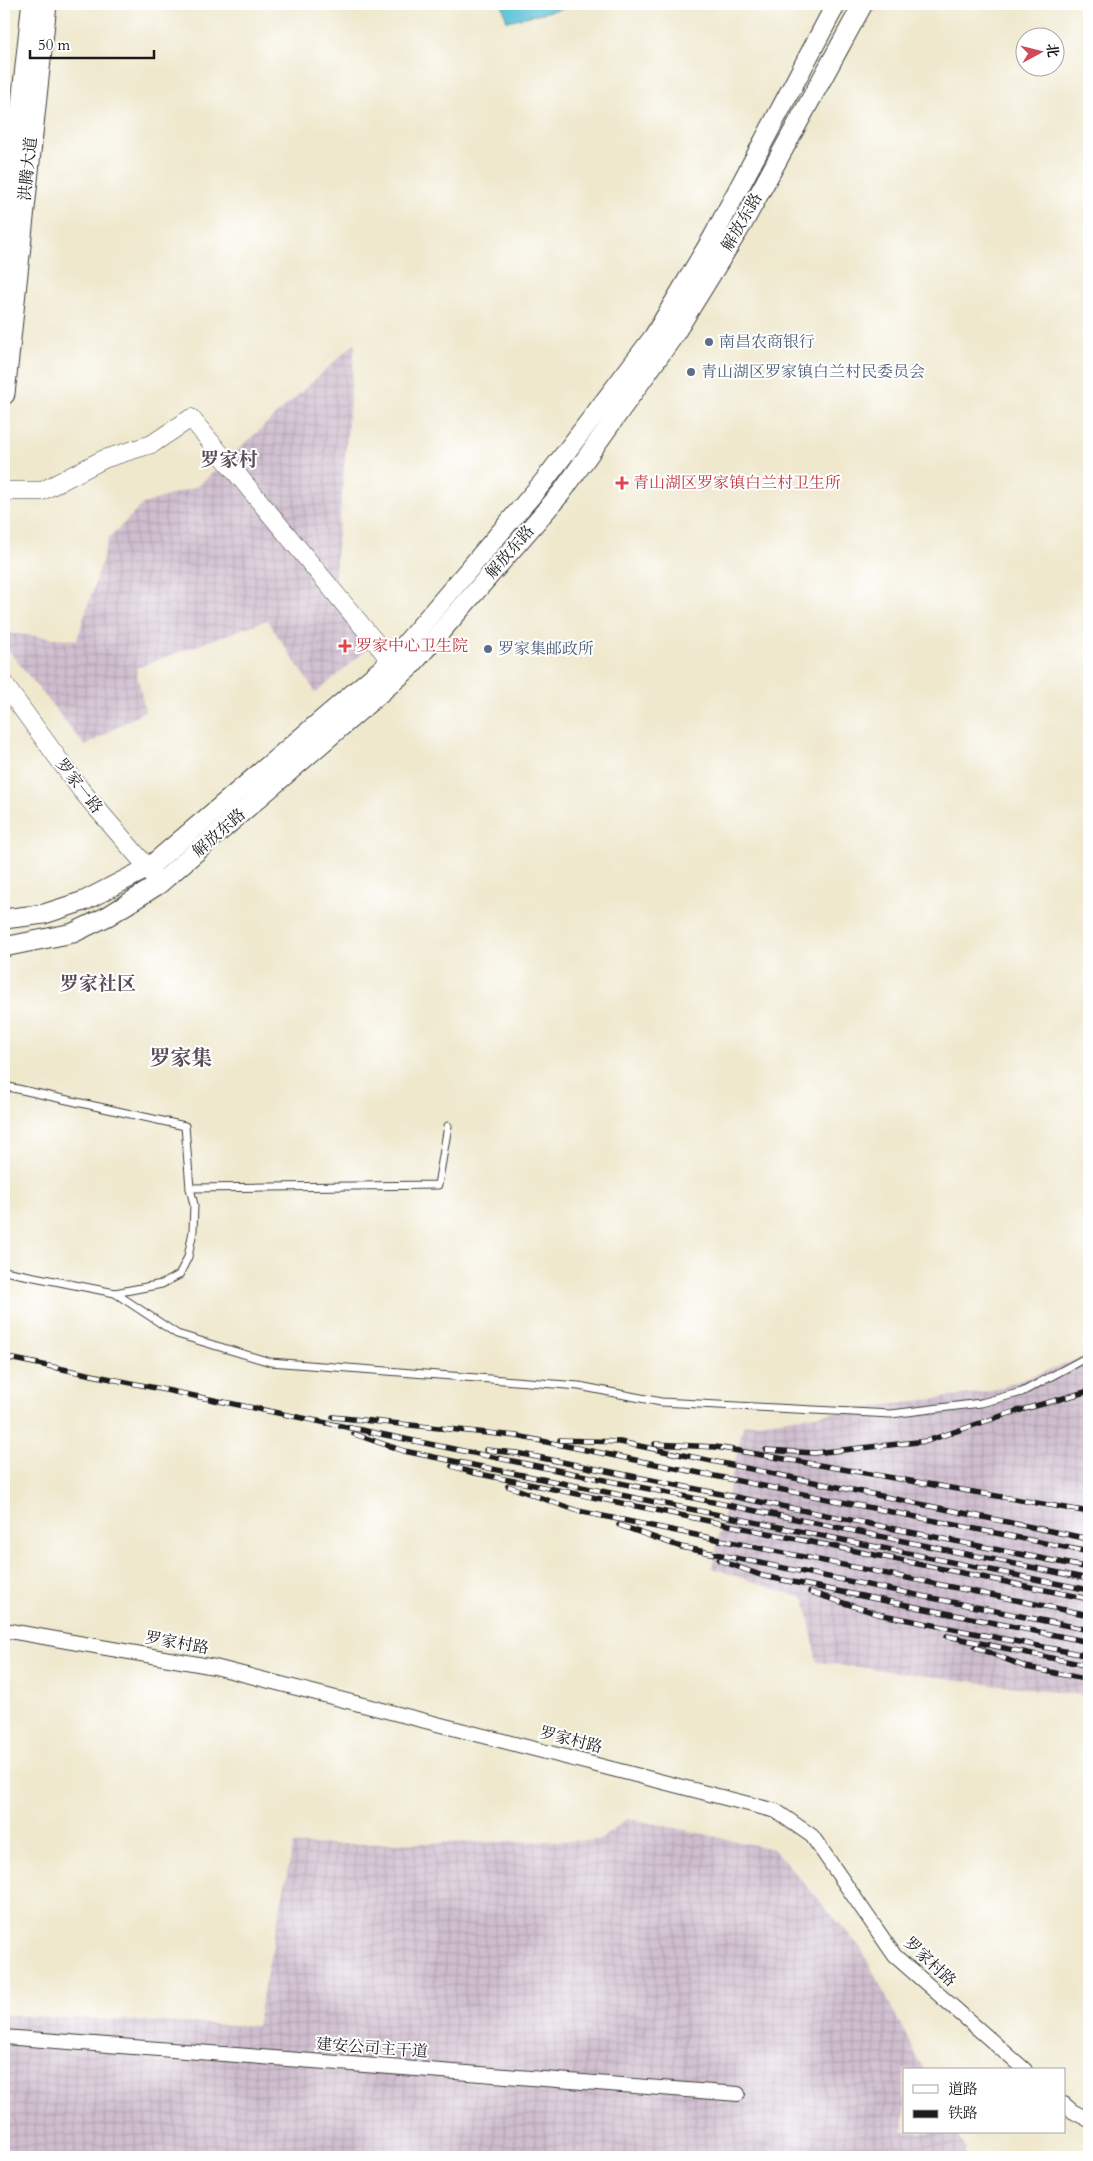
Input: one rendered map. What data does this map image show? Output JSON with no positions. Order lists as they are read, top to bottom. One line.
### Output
{"streets":{"main road":["洪腾大道","解放东路"],"street":["罗家一路","罗家村路","建安公司主干道"]},"crossings":[["解放东路","罗家一路"]],"districts":["罗家村","罗家社区","罗家集"],"places":{"other":["南昌农商银行","青山湖区罗家镇白兰村民委员会","罗家集邮政所"],"health":["青山湖区罗家镇白兰村卫生所","罗家中心卫生院"]},"legend":["道路","铁路"],"scale_bar":"50 m","north":"right"}
